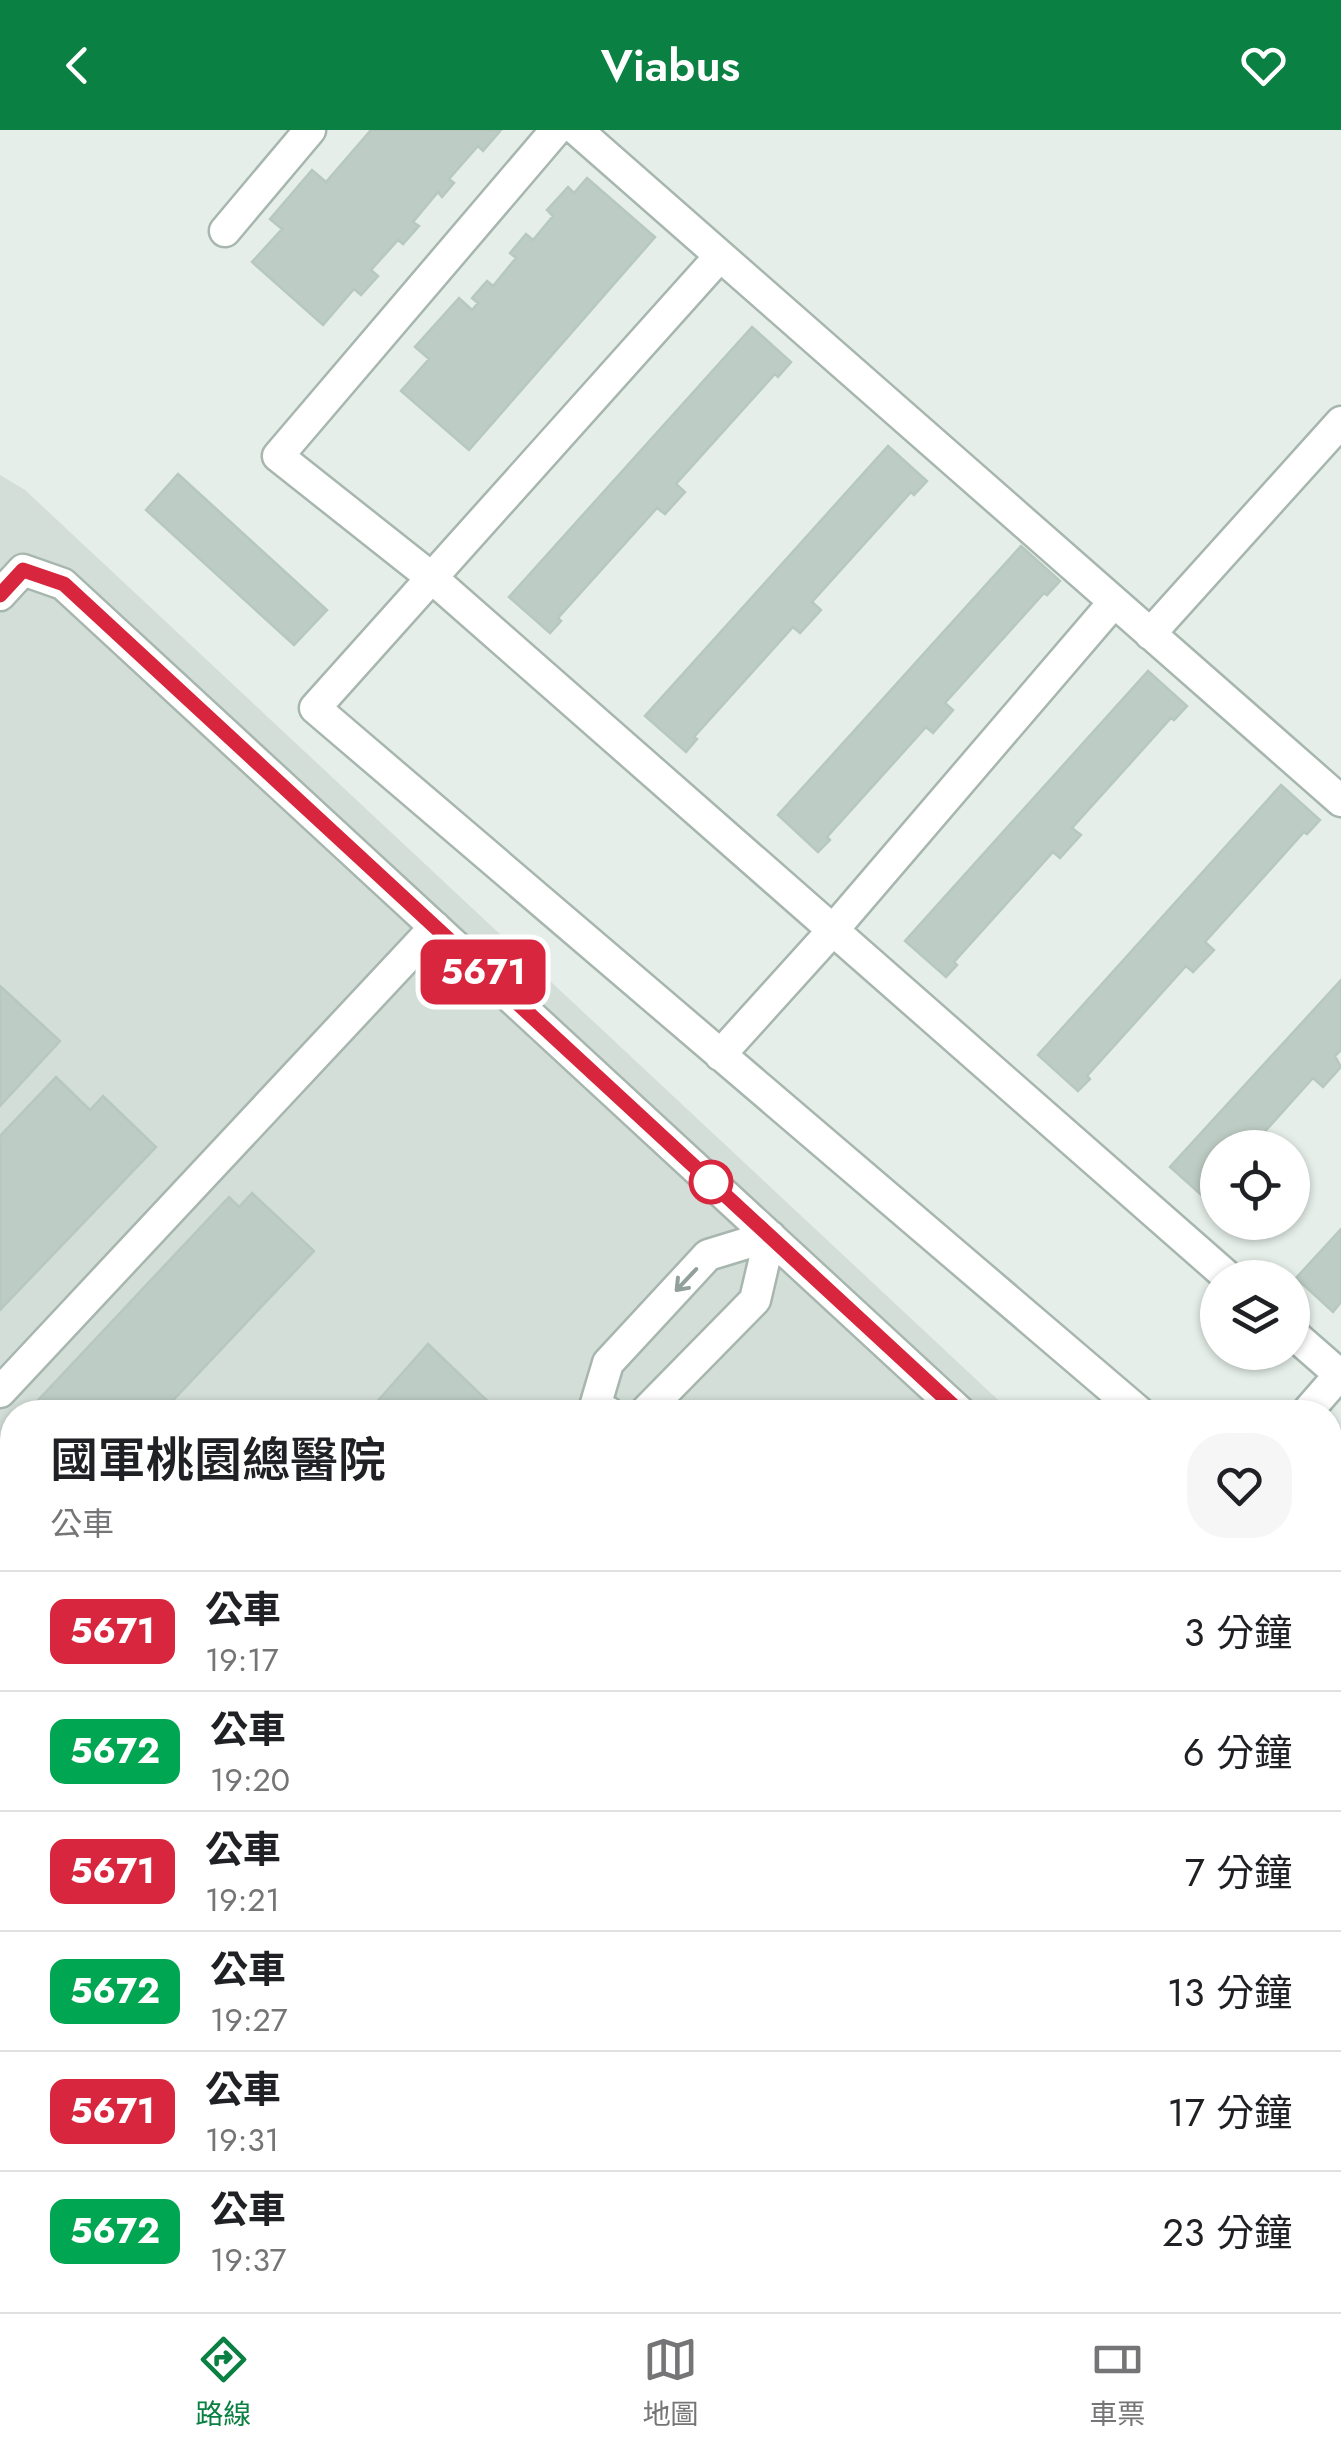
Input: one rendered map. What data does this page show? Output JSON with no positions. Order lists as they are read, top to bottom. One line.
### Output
{"lines":["bus line 5671"],"page":{"header":"Viabus","on_map":"5671","heading":["國軍桃園總醫院","公車"],"list":[{"mark":"5671","name":"公車","note":"19:17","value":"3 分鐘"},{"mark":"5672","name":"公車","note":"19:20","value":"6 分鐘"},{"mark":"5671","name":"公車","note":"19:21","value":"7 分鐘"},{"mark":"5672","name":"公車","note":"19:27","value":"13 分鐘"},{"mark":"5671","name":"公車","note":"19:31","value":"17 分鐘"},{"mark":"5672","name":"公車","note":"19:37","value":"23 分鐘"}],"tabs":["路線","地圖","車票"]}}
